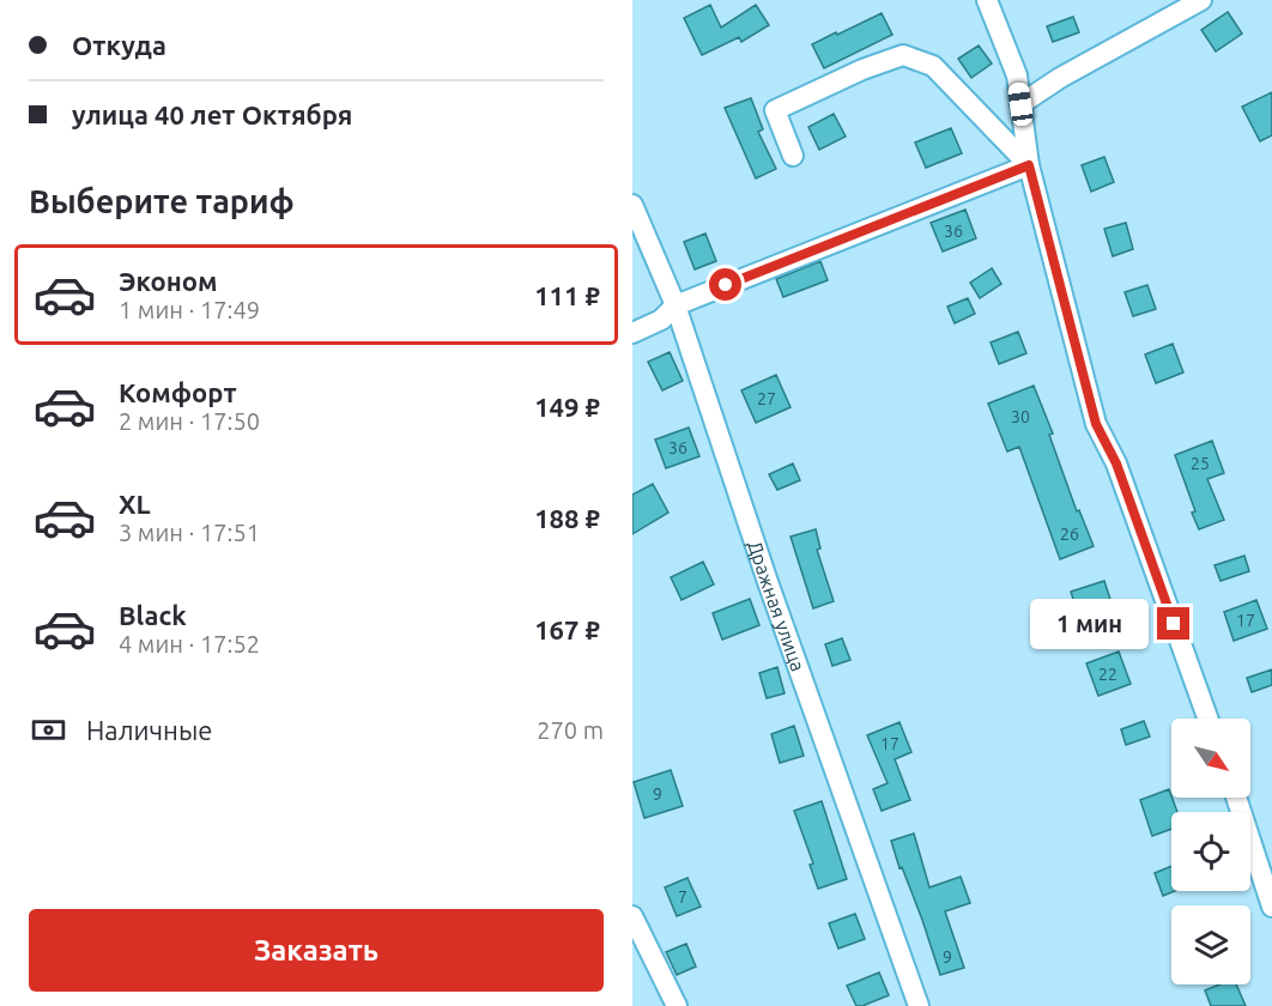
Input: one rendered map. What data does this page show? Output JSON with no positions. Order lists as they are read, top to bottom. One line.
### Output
{"streets":{"street":["Дражная улица"]},"house_numbers":["36","27","30","36","25","26","17","22","17","9","7","9"],"north":"bottom right","page":{"banner":["Откуда","улица 40 лет Октября"],"heading":"Выберите тариф","list":[{"name":"Эконом","note":"1 мин · 17:49","value":"111 ₽"},{"name":"Комфорт","note":"2 мин · 17:50","value":"149 ₽"},{"name":"XL","note":"3 мин · 17:51","value":"188 ₽"},{"name":"Black","note":"4 мин · 17:52","value":"167 ₽"}],"bubble":"1 мин","pay":["Наличные","270 m"],"buttons":"Заказать"}}
